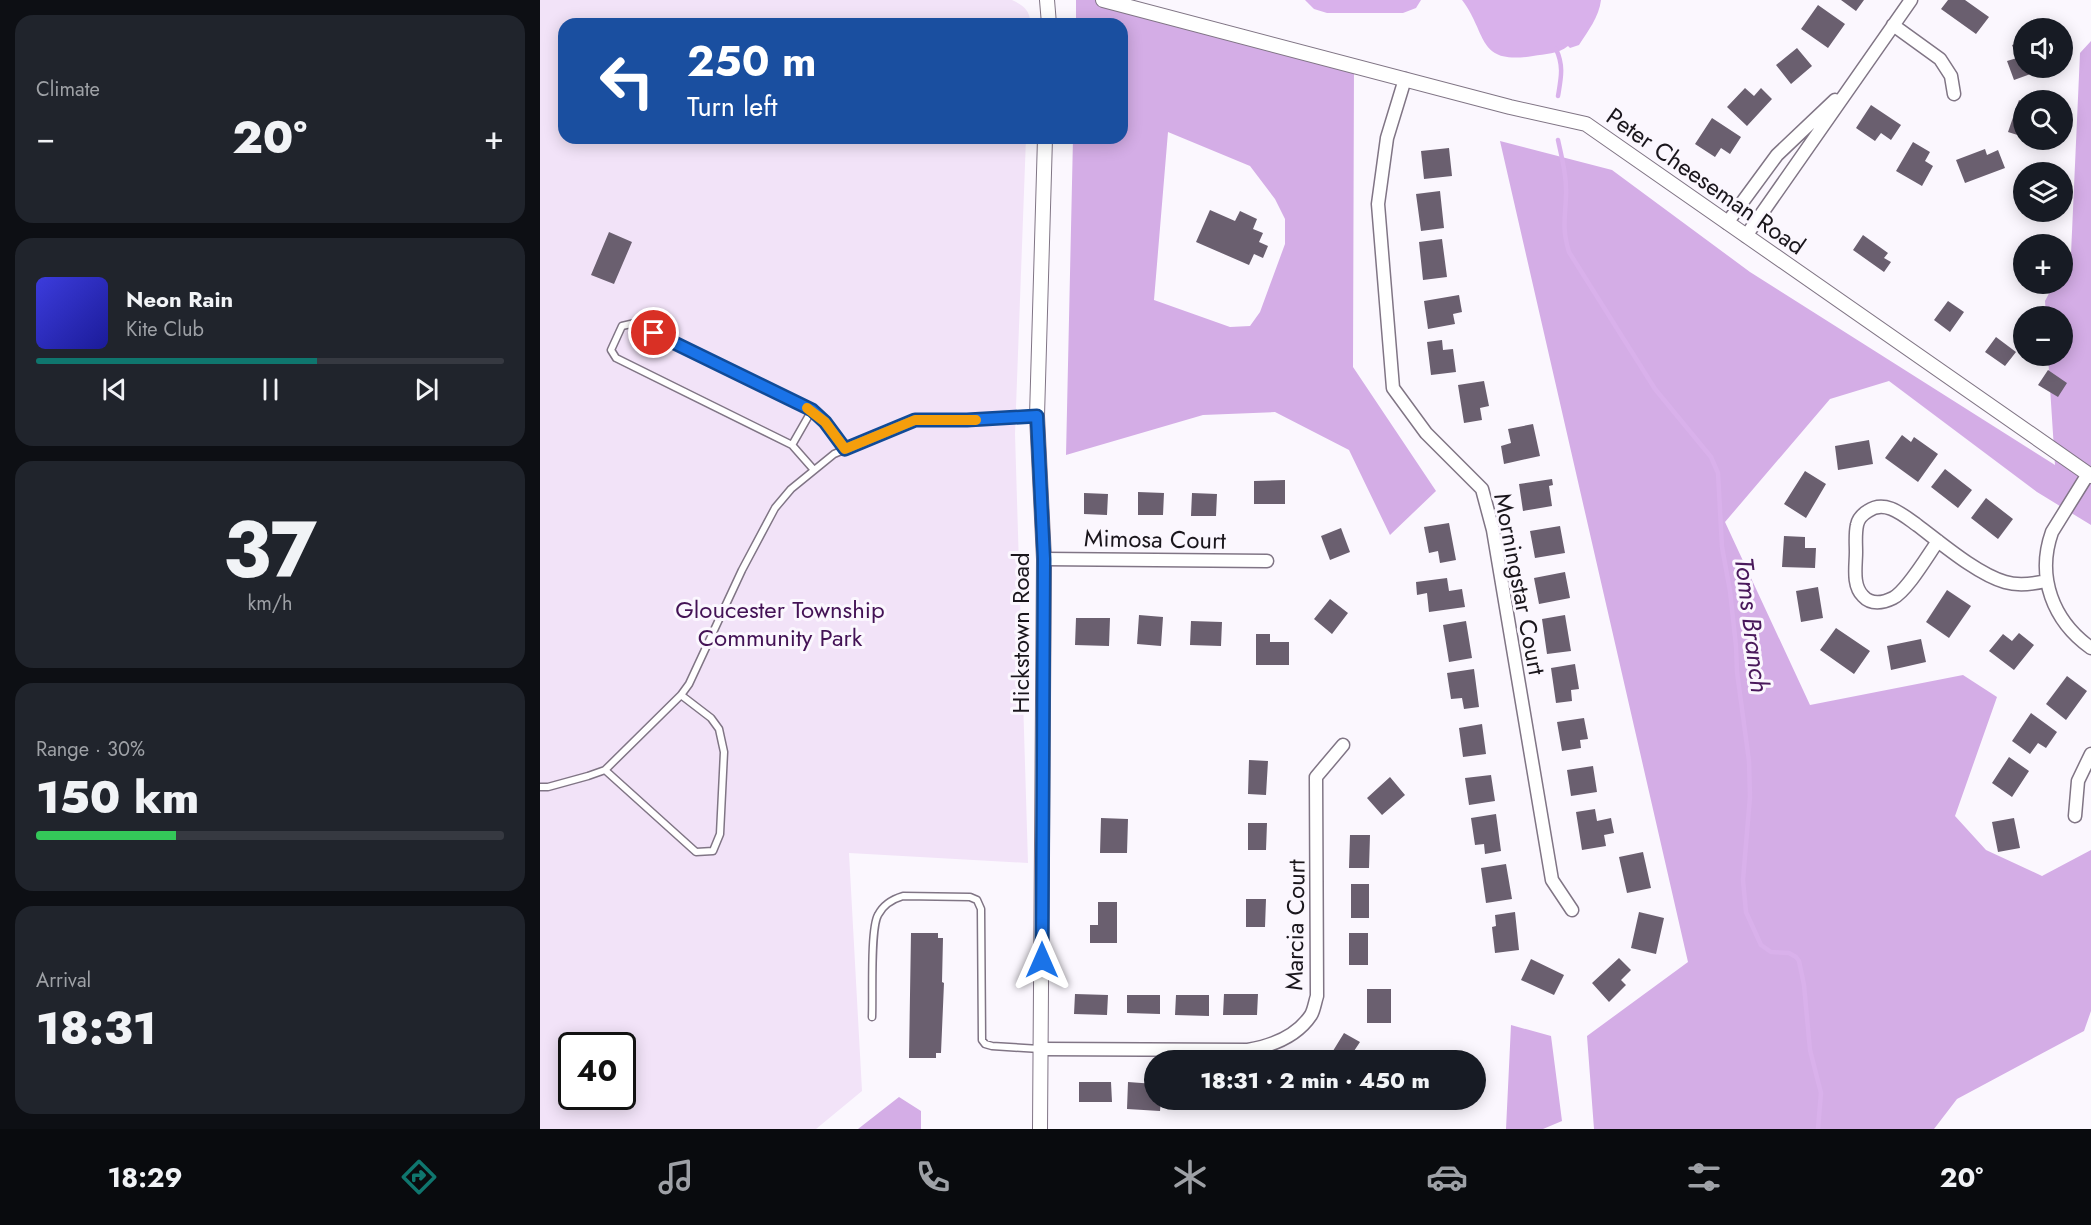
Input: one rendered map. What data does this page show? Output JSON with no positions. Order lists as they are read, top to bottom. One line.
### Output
{"streets":{"street":["Peter Cheeseman Road","Mimosa Court","Morningstar Court","Hickstown Road","Marcia Court"]},"crossings":[["Peter Cheeseman Road","Morningstar Court"],["Mimosa Court","Hickstown Road"],["Hickstown Road","Marcia Court"]],"water":["Toms Branch"],"parks":["Gloucester Township Community Park"],"page":{"tile":["Climate",["37","km/h"],["Range · 30%","150 km"],["Arrival","18:31"]],"map_buttons":["+","−"],"turn":["250 m","Turn left"],"heat":["−","20°","+"],"song":["Neon Rain","Kite Club"],"limit":"40","trip":"18:31 · 2 min · 450 m","tabs":["18:29","20°"]}}
